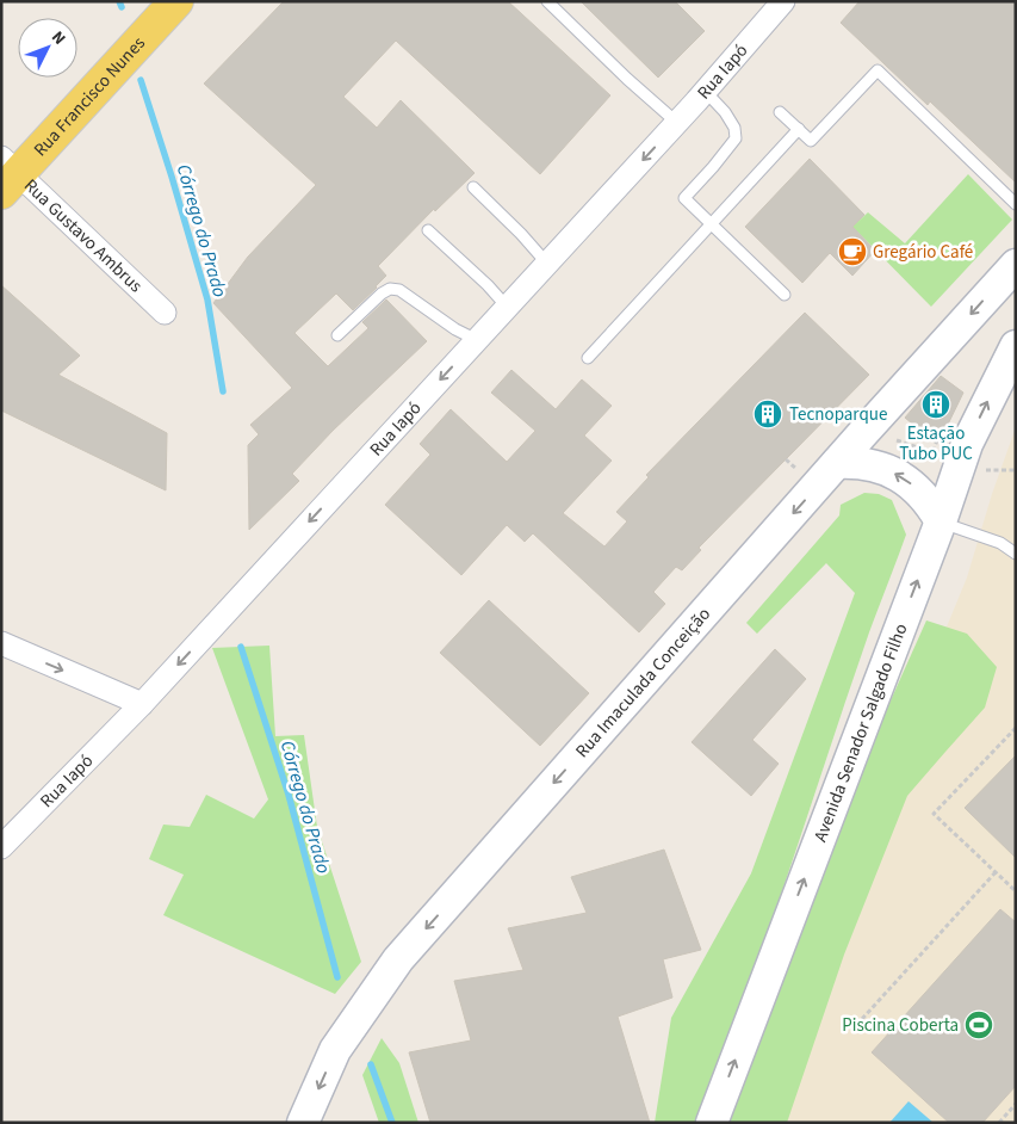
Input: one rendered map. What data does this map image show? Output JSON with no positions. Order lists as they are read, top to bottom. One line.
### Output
{"streets":{"main road":["Rua Francisco Nunes","Rua Imaculada Conceição","Avenida Senador Salgado Filho"],"street":["Rua Iapó","Rua Gustavo Ambrus"]},"crossings":[["Rua Francisco Nunes","Rua Gustavo Ambrus"]],"one_way":["Rua Iapó","Rua Imaculada Conceição","Avenida Senador Salgado Filho"],"water":["Córrego do Prado"],"places":{"cafe":["Gregário Café"],"building":["Estação Tubo PUC","Tecnoparque"],"sports":["Piscina Coberta"]},"north":"top right"}
